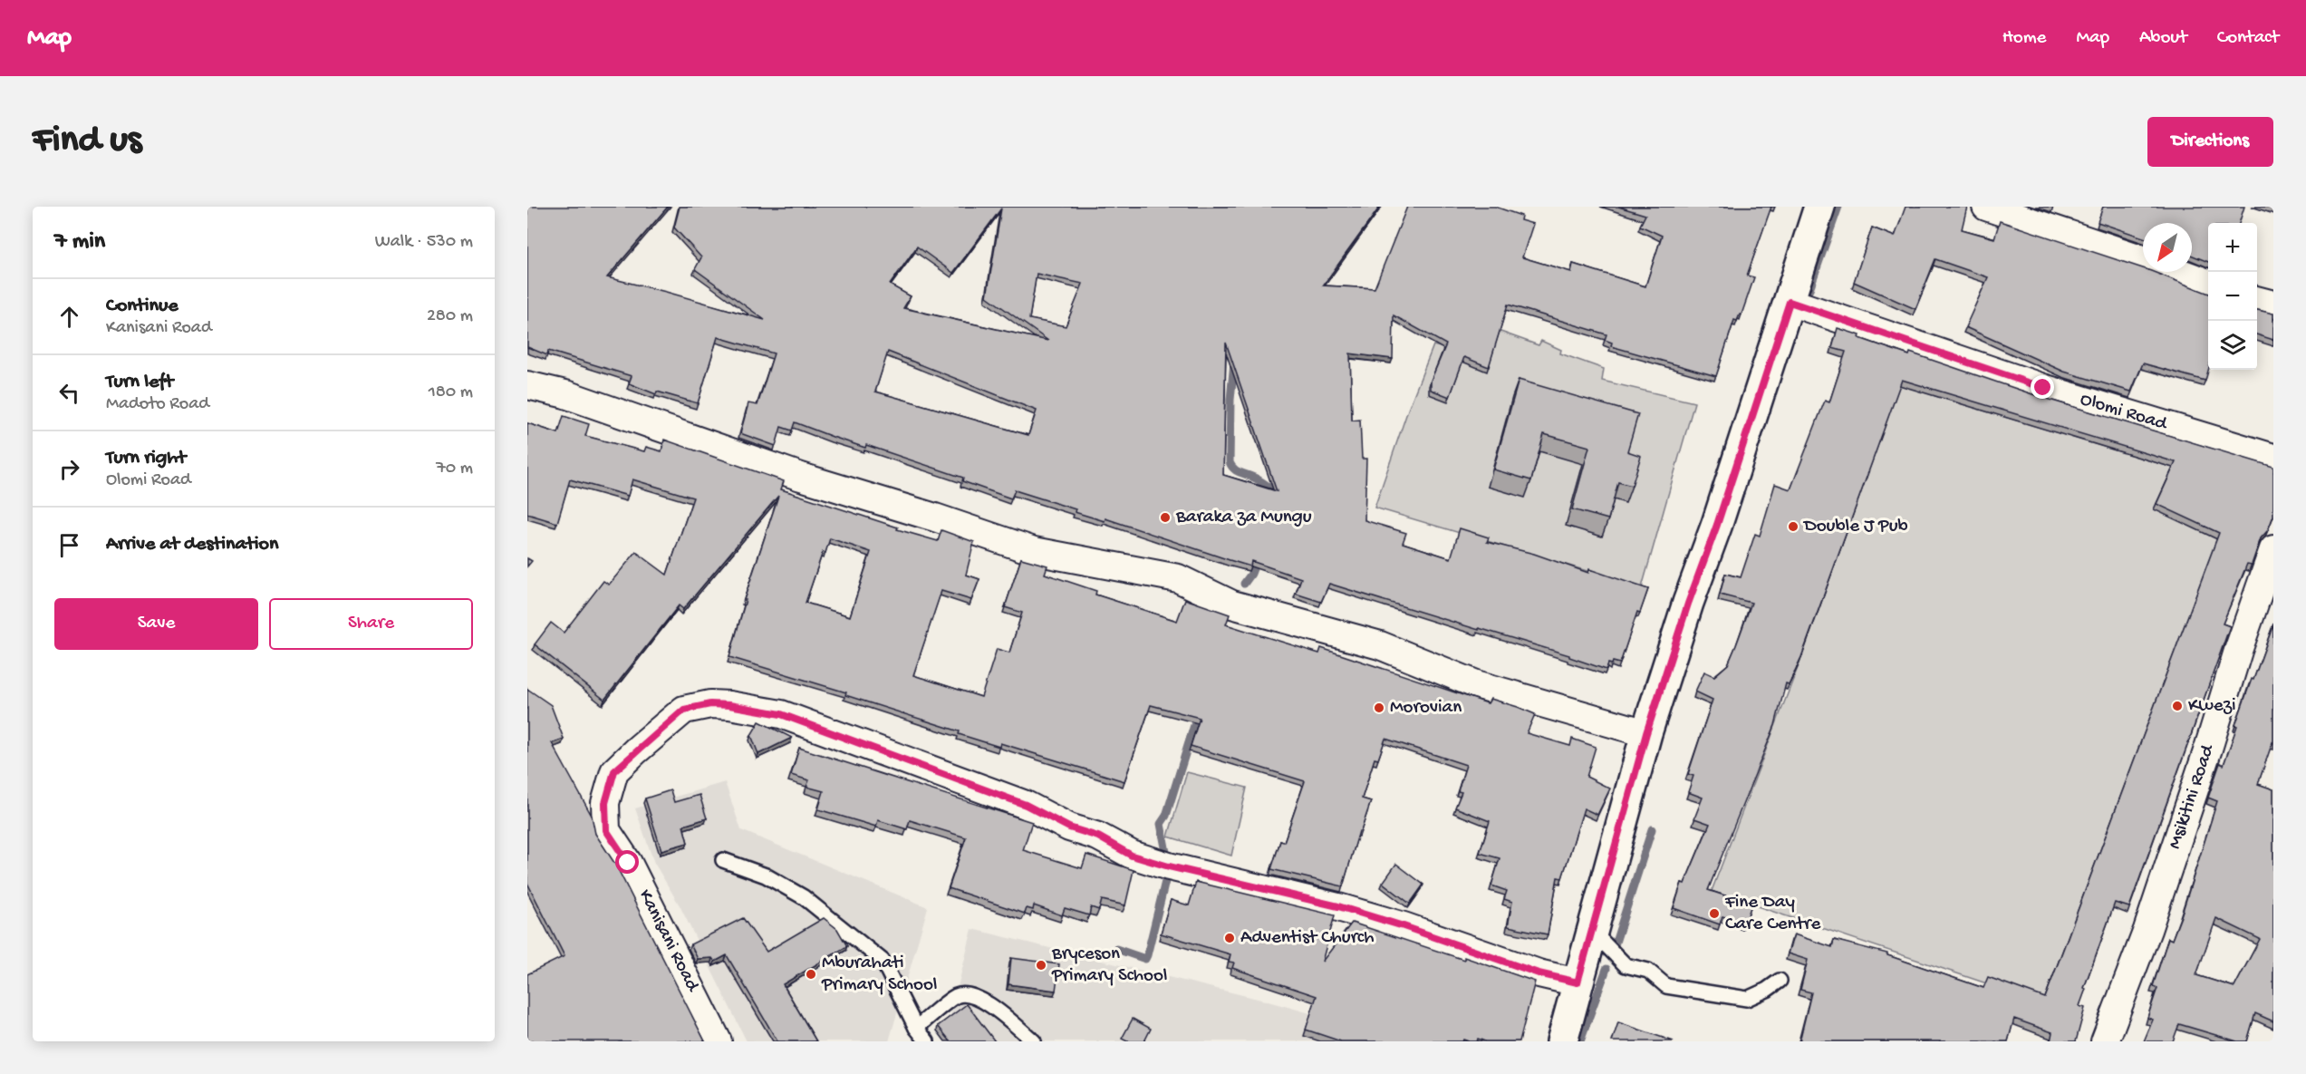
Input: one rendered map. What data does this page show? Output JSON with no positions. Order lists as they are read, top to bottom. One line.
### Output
{"streets":{"street":["Olomi Road","Msikitini Road","Kanisani Road"]},"places":["Baraka za Mungu","Double J Pub","Kwezi","Morovian","Fine Day Care Centre","Adventist Church","Bryceson Primary School","Mburahati Primary School"],"north":"bottom left","page":{"header":"Map","nav":["Home","Map","About","Contact"],"buttons":["Directions",["Save","Share"]],"title":"Find us","heading":["7 min","Walk · 530 m"],"map_buttons":["+","−"],"list":[["Continue","Kanisani Road","280 m"],["Turn left","Madoto Road","180 m"],["Turn right","Olomi Road","70 m"],"Arrive at destination"]}}
